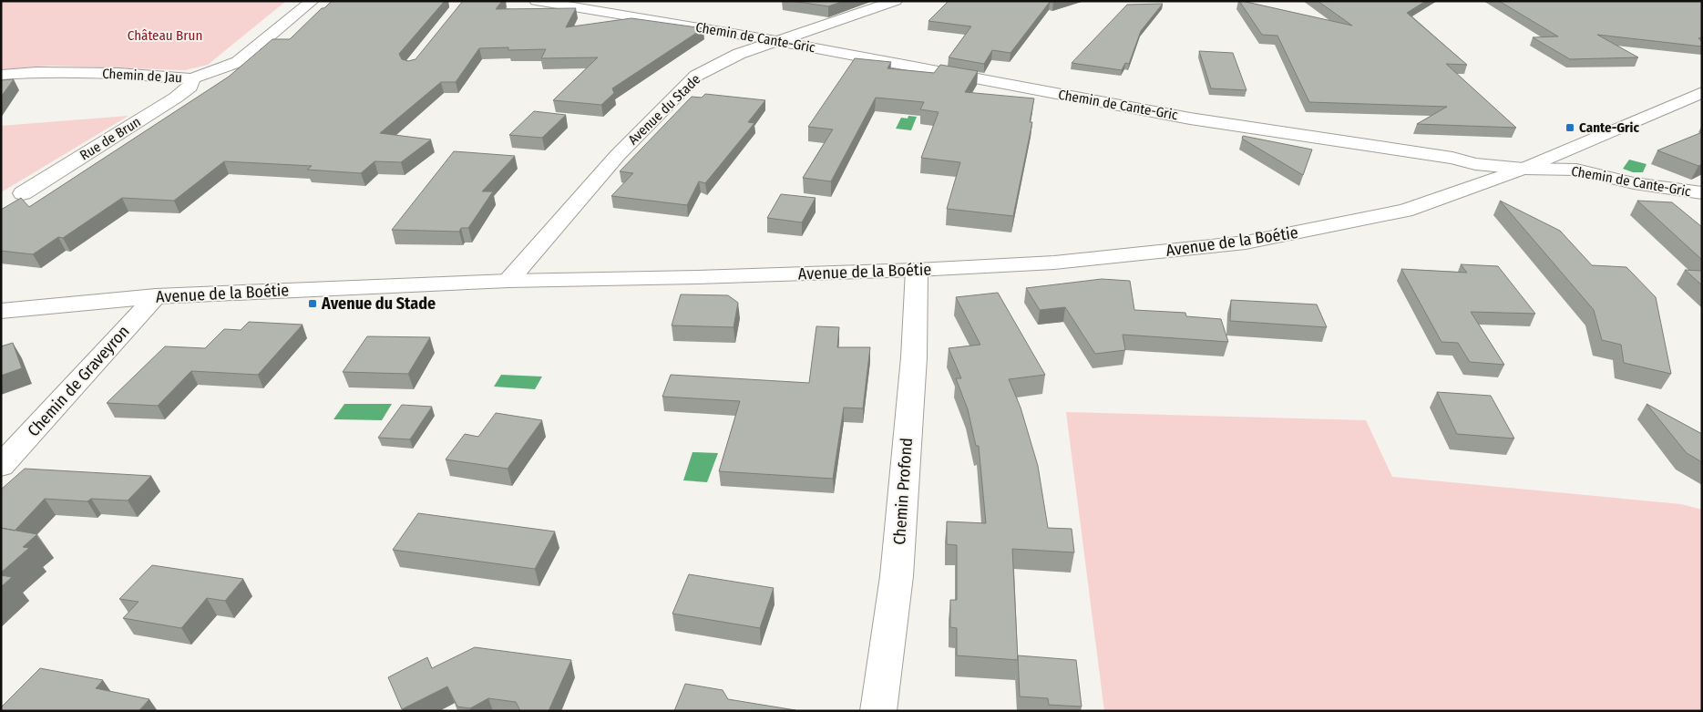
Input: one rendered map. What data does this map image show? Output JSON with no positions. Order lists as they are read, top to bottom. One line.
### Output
{"streets":{"street":["Chemin de Cante-Gric","Chemin de Jau","Avenue du Stade","Rue de Brun","Avenue de la Boétie","Chemin de Graveyron","Chemin Profond"]},"crossings":[["Chemin de Cante-Gric","Avenue du Stade"],["Chemin de Cante-Gric","Avenue de la Boétie"],["Chemin de Jau","Rue de Brun"],["Avenue du Stade","Avenue de la Boétie"],["Avenue de la Boétie","Chemin de Graveyron"],["Avenue de la Boétie","Chemin Profond"]],"parks":["Château Brun"],"places":{"transit":["Cante-Gric","Avenue du Stade"]}}
